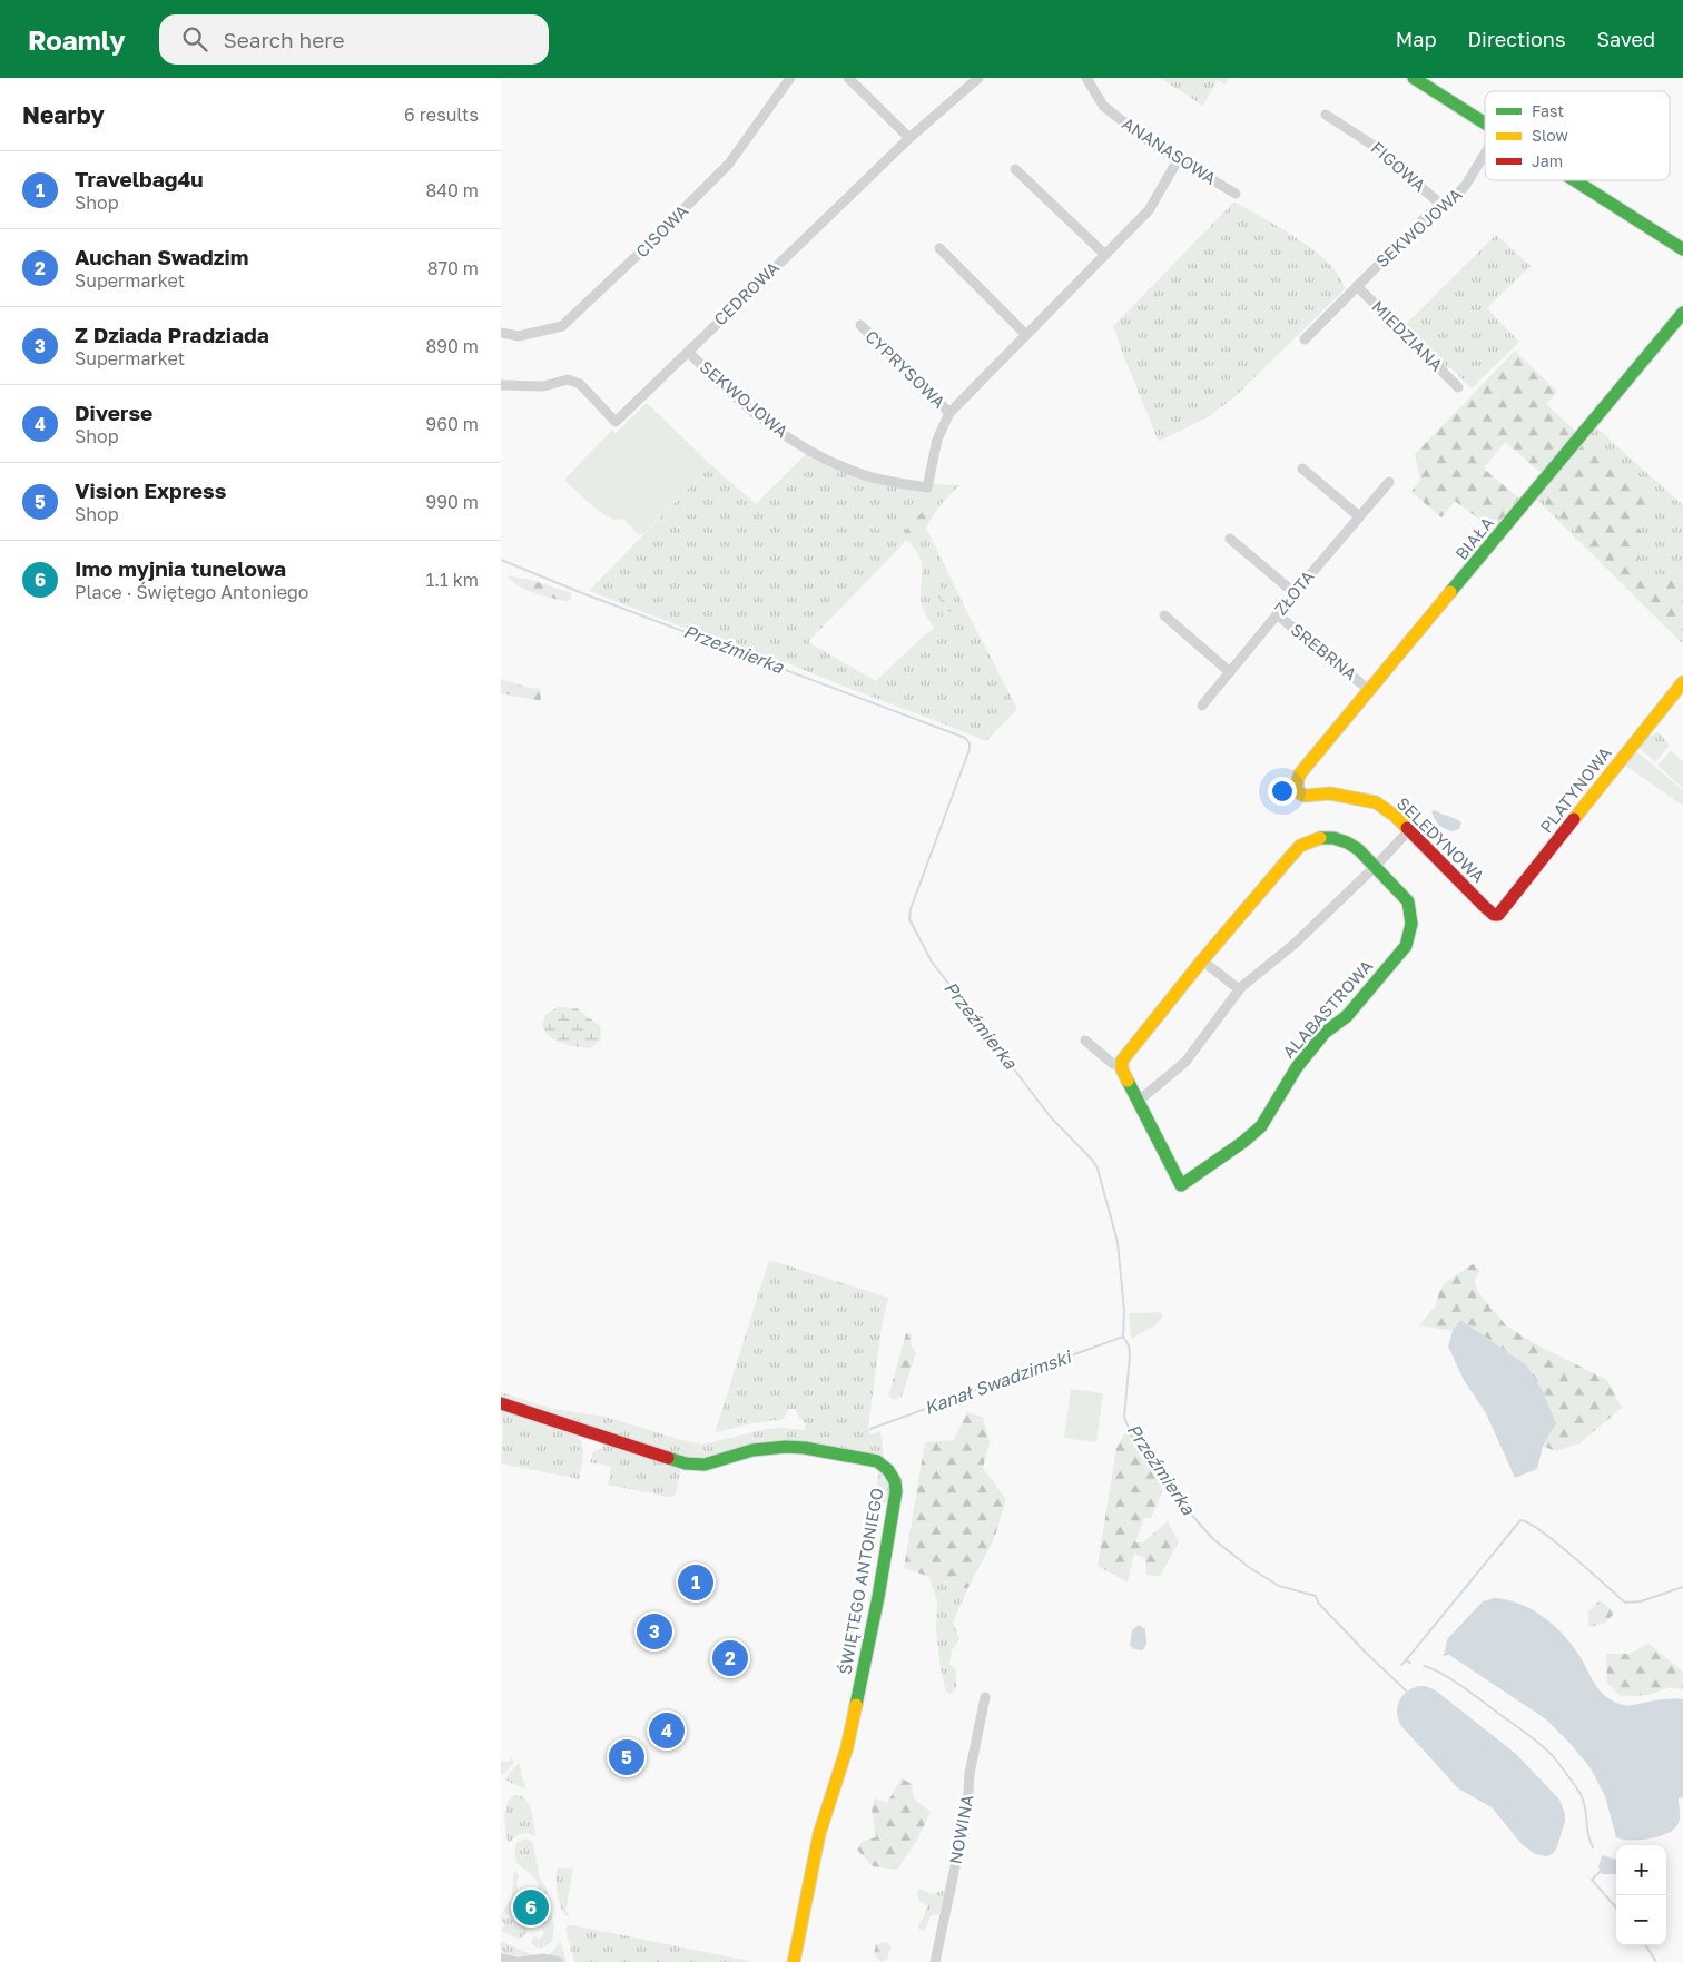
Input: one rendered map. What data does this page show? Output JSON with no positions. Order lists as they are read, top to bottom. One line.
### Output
{"streets":{"street":["ANANASOWA","FIGOWA","SEKWOJOWA","CISOWA","CEDROWA","MIEDZIANA","CYPRYSOWA","BIAŁA","ZŁOTA","SREBRNA","PLATYNOWA","SELEDYNOWA","ALABASTROWA","ŚWIĘTEGO ANTONIEGO","NOWINA"]},"crossings":[["ANANASOWA","CYPRYSOWA"],["FIGOWA","SEKWOJOWA"],["SEKWOJOWA","CEDROWA"],["SEKWOJOWA","MIEDZIANA"],["SEKWOJOWA","CYPRYSOWA"],["BIAŁA","SREBRNA"],["BIAŁA","SELEDYNOWA"],["ZŁOTA","SREBRNA"],["PLATYNOWA","SELEDYNOWA"]],"water":["Przeźmierka","Kanał Swadzimski"],"legend":["Fast","Slow","Jam"],"page":{"header":"Roamly","search":"Search here","nav":["Map","Directions","Saved"],"heading":["Nearby","6 results"],"list":[{"mark":"1","name":"Travelbag4u","note":"Shop","value":"840 m"},{"mark":"2","name":"Auchan Swadzim","note":"Supermarket","value":"870 m"},{"mark":"3","name":"Z Dziada Pradziada","note":"Supermarket","value":"890 m"},{"mark":"4","name":"Diverse","note":"Shop","value":"960 m"},{"mark":"5","name":"Vision Express","note":"Shop","value":"990 m"},{"mark":"6","name":"Imo myjnia tunelowa","note":"Place · Świętego Antoniego","value":"1.1 km"}],"pins":["1","3","2","4","5","6"],"map_buttons":["+","−"]}}
